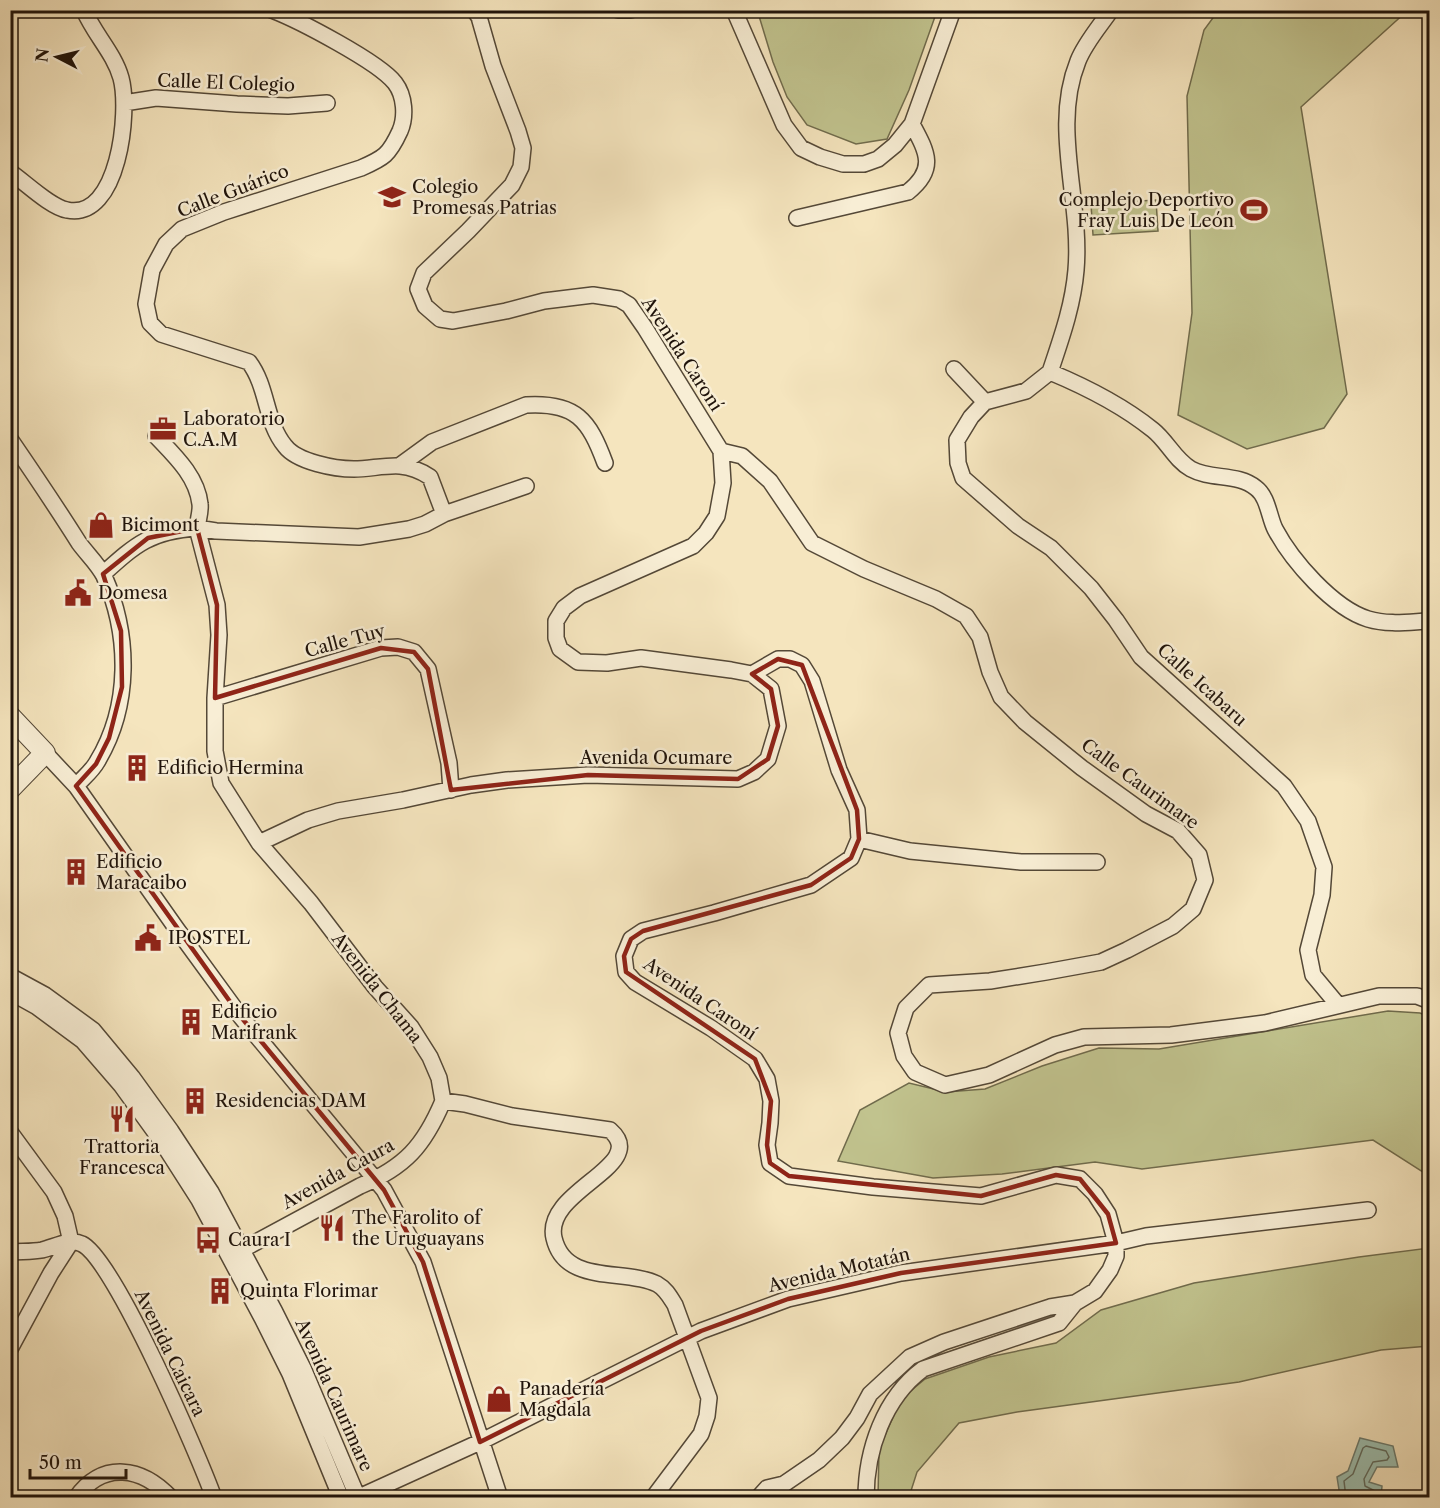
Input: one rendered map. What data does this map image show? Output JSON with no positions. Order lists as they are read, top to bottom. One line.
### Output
{"streets":{"street":["Calle El Colegio","Calle Guárico","Avenida Caroní","Calle Tuy","Calle Icabaru","Avenida Ocumare","Calle Caurimare","Avenida Chama","Avenida Caura","Avenida Motatán","Avenida Caicara","Avenida Caurimare"]},"crossings":[["Avenida Caroní","Calle Caurimare"],["Avenida Caroní","Avenida Motatán"],["Calle Tuy","Avenida Ocumare"],["Calle Tuy","Avenida Chama"],["Calle Icabaru","Calle Caurimare"],["Avenida Ocumare","Avenida Chama"],["Avenida Chama","Avenida Caura"],["Avenida Caura","Avenida Caurimare"],["Avenida Motatán","Avenida Caurimare"]],"places":{"school or university":["Colegio Promesas Patrias"],"sports":["Complejo Deportivo Fray Luis De León"],"office":["Laboratorio C.A.M"],"shop":["Bicimont","Panadería Magdala"],"public building":["Domesa","IPOSTEL"],"building":["Edificio Hermina","Edificio Maracaibo","Edificio Marifrank","Residencias DAM","Quinta Florimar"],"restaurant":["Trattoria Francesca","The Farolito of the Uruguayans"],"bus stop":["Caura I"]},"scale_bar":"50 m","north":"left"}
